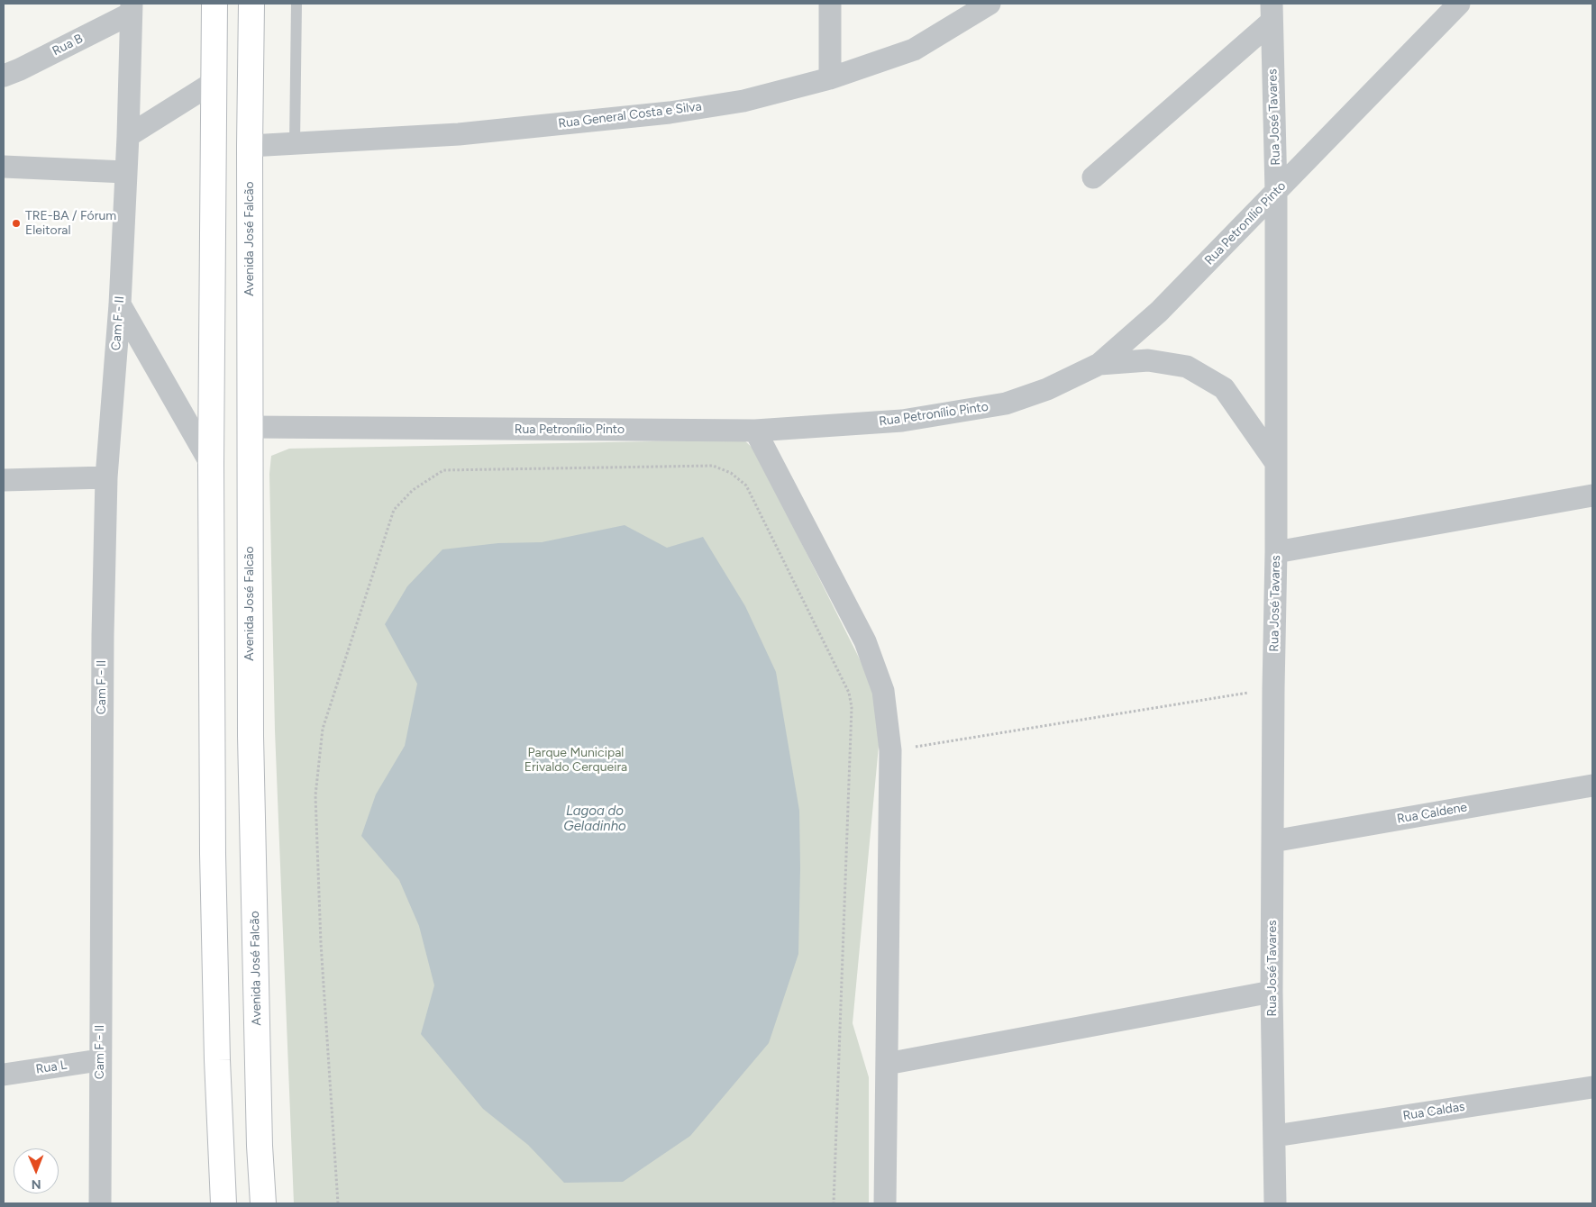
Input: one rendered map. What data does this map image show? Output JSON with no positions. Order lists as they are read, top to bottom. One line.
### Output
{"streets":{"main road":["Avenida José Falcão"],"street":["Rua B","Rua General Costa e Silva","Rua José Tavares","Rua Petronílio Pinto","Cam F - II","Rua Caldene","Rua L","Rua Caldas"]},"crossings":[["Rua B","Cam F - II"],["Rua General Costa e Silva","Avenida José Falcão"],["Rua José Tavares","Rua Petronílio Pinto"],["Rua José Tavares","Rua Caldene"],["Rua José Tavares","Rua Caldas"],["Rua Petronílio Pinto","Avenida José Falcão"],["Cam F - II","Rua L"]],"water":["Lagoa do Geladinho"],"parks":["Parque Municipal Erivaldo Cerqueira"],"places":["TRE-BA / Fórum Eleitoral"],"north":"bottom"}
